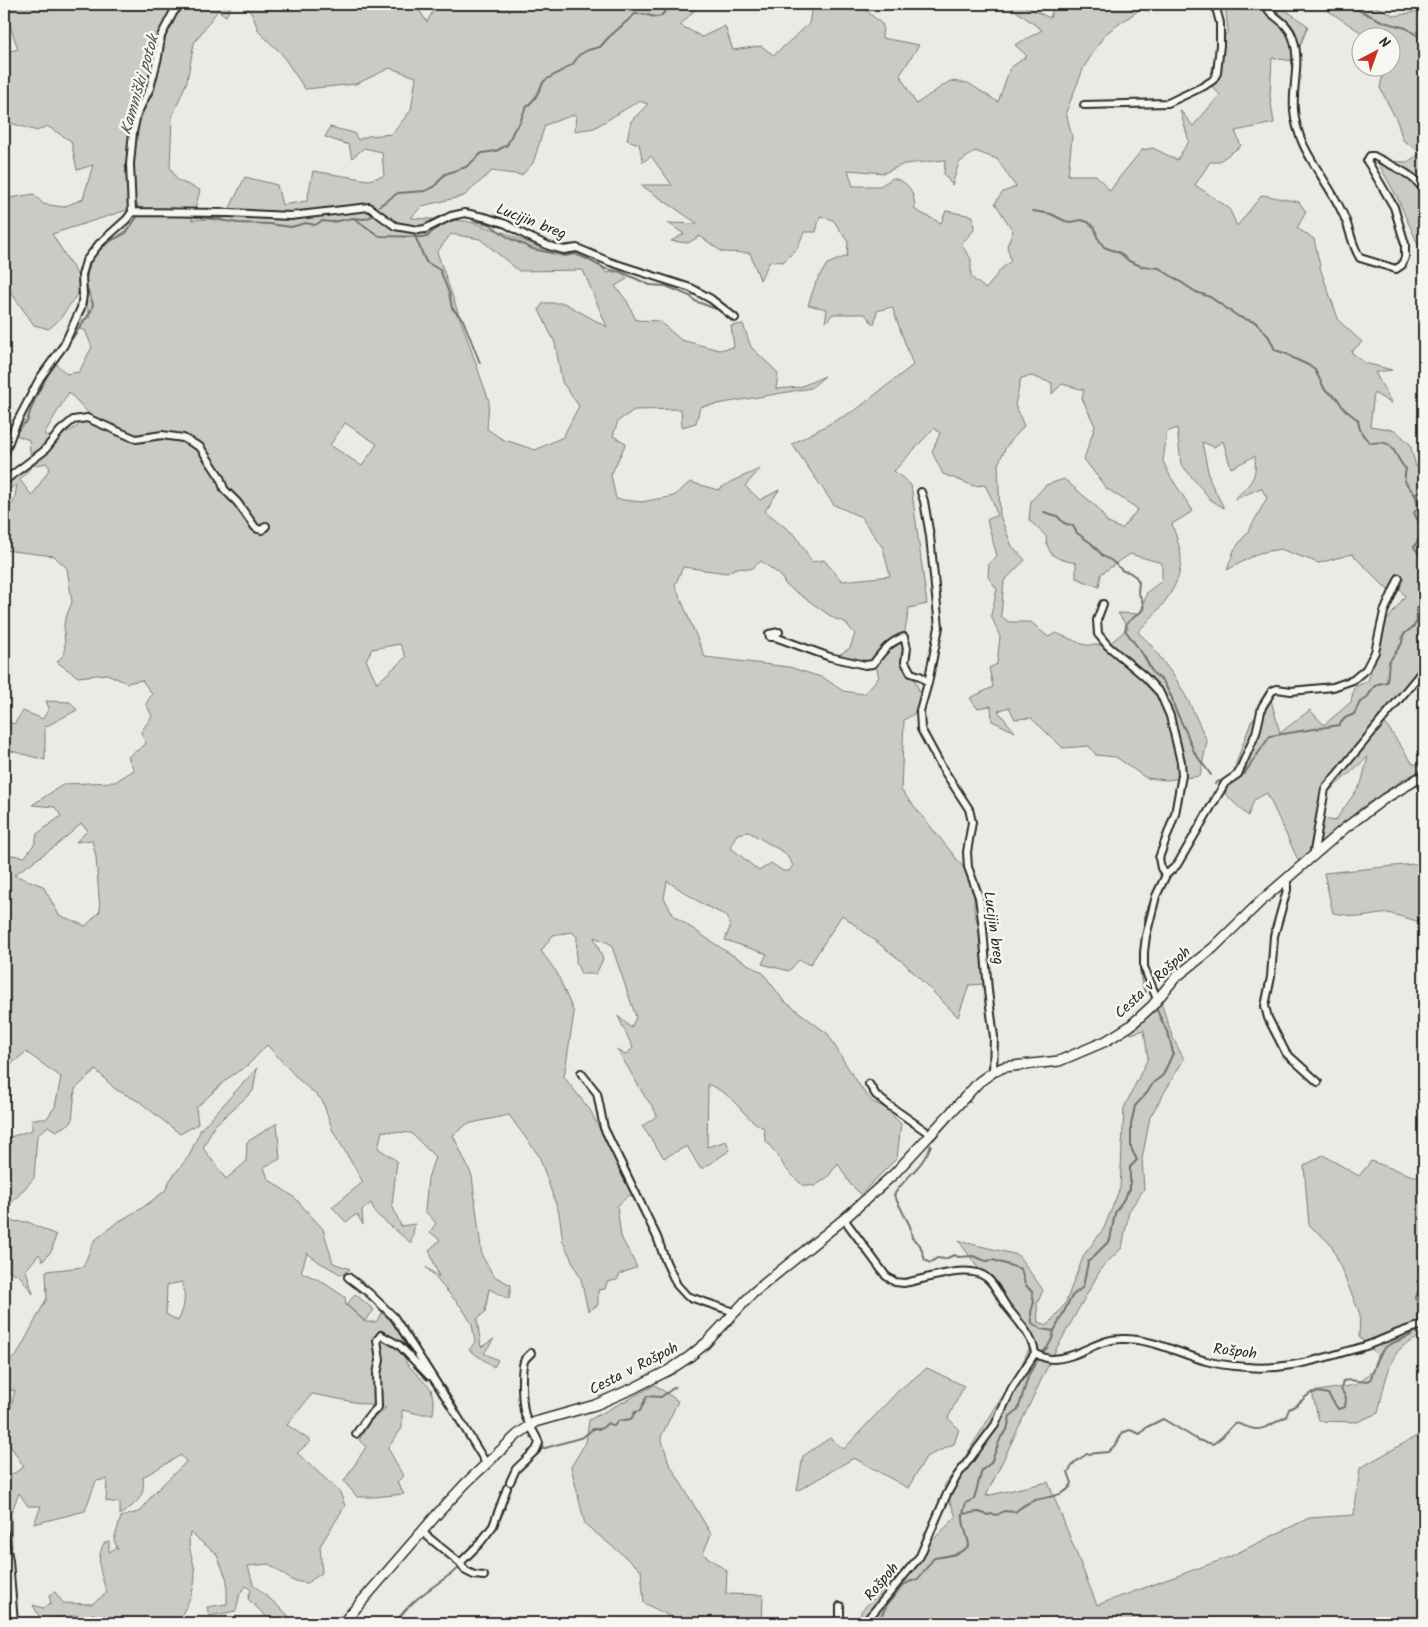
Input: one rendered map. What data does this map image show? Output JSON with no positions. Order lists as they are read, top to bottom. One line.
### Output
{"streets":{"street":["Lucijin breg","Cesta v Rošpoh","Rošpoh"]},"crossings":[["Lucijin breg","Cesta v Rošpoh"]],"water":["Kamniški potok"],"north":"top right"}
